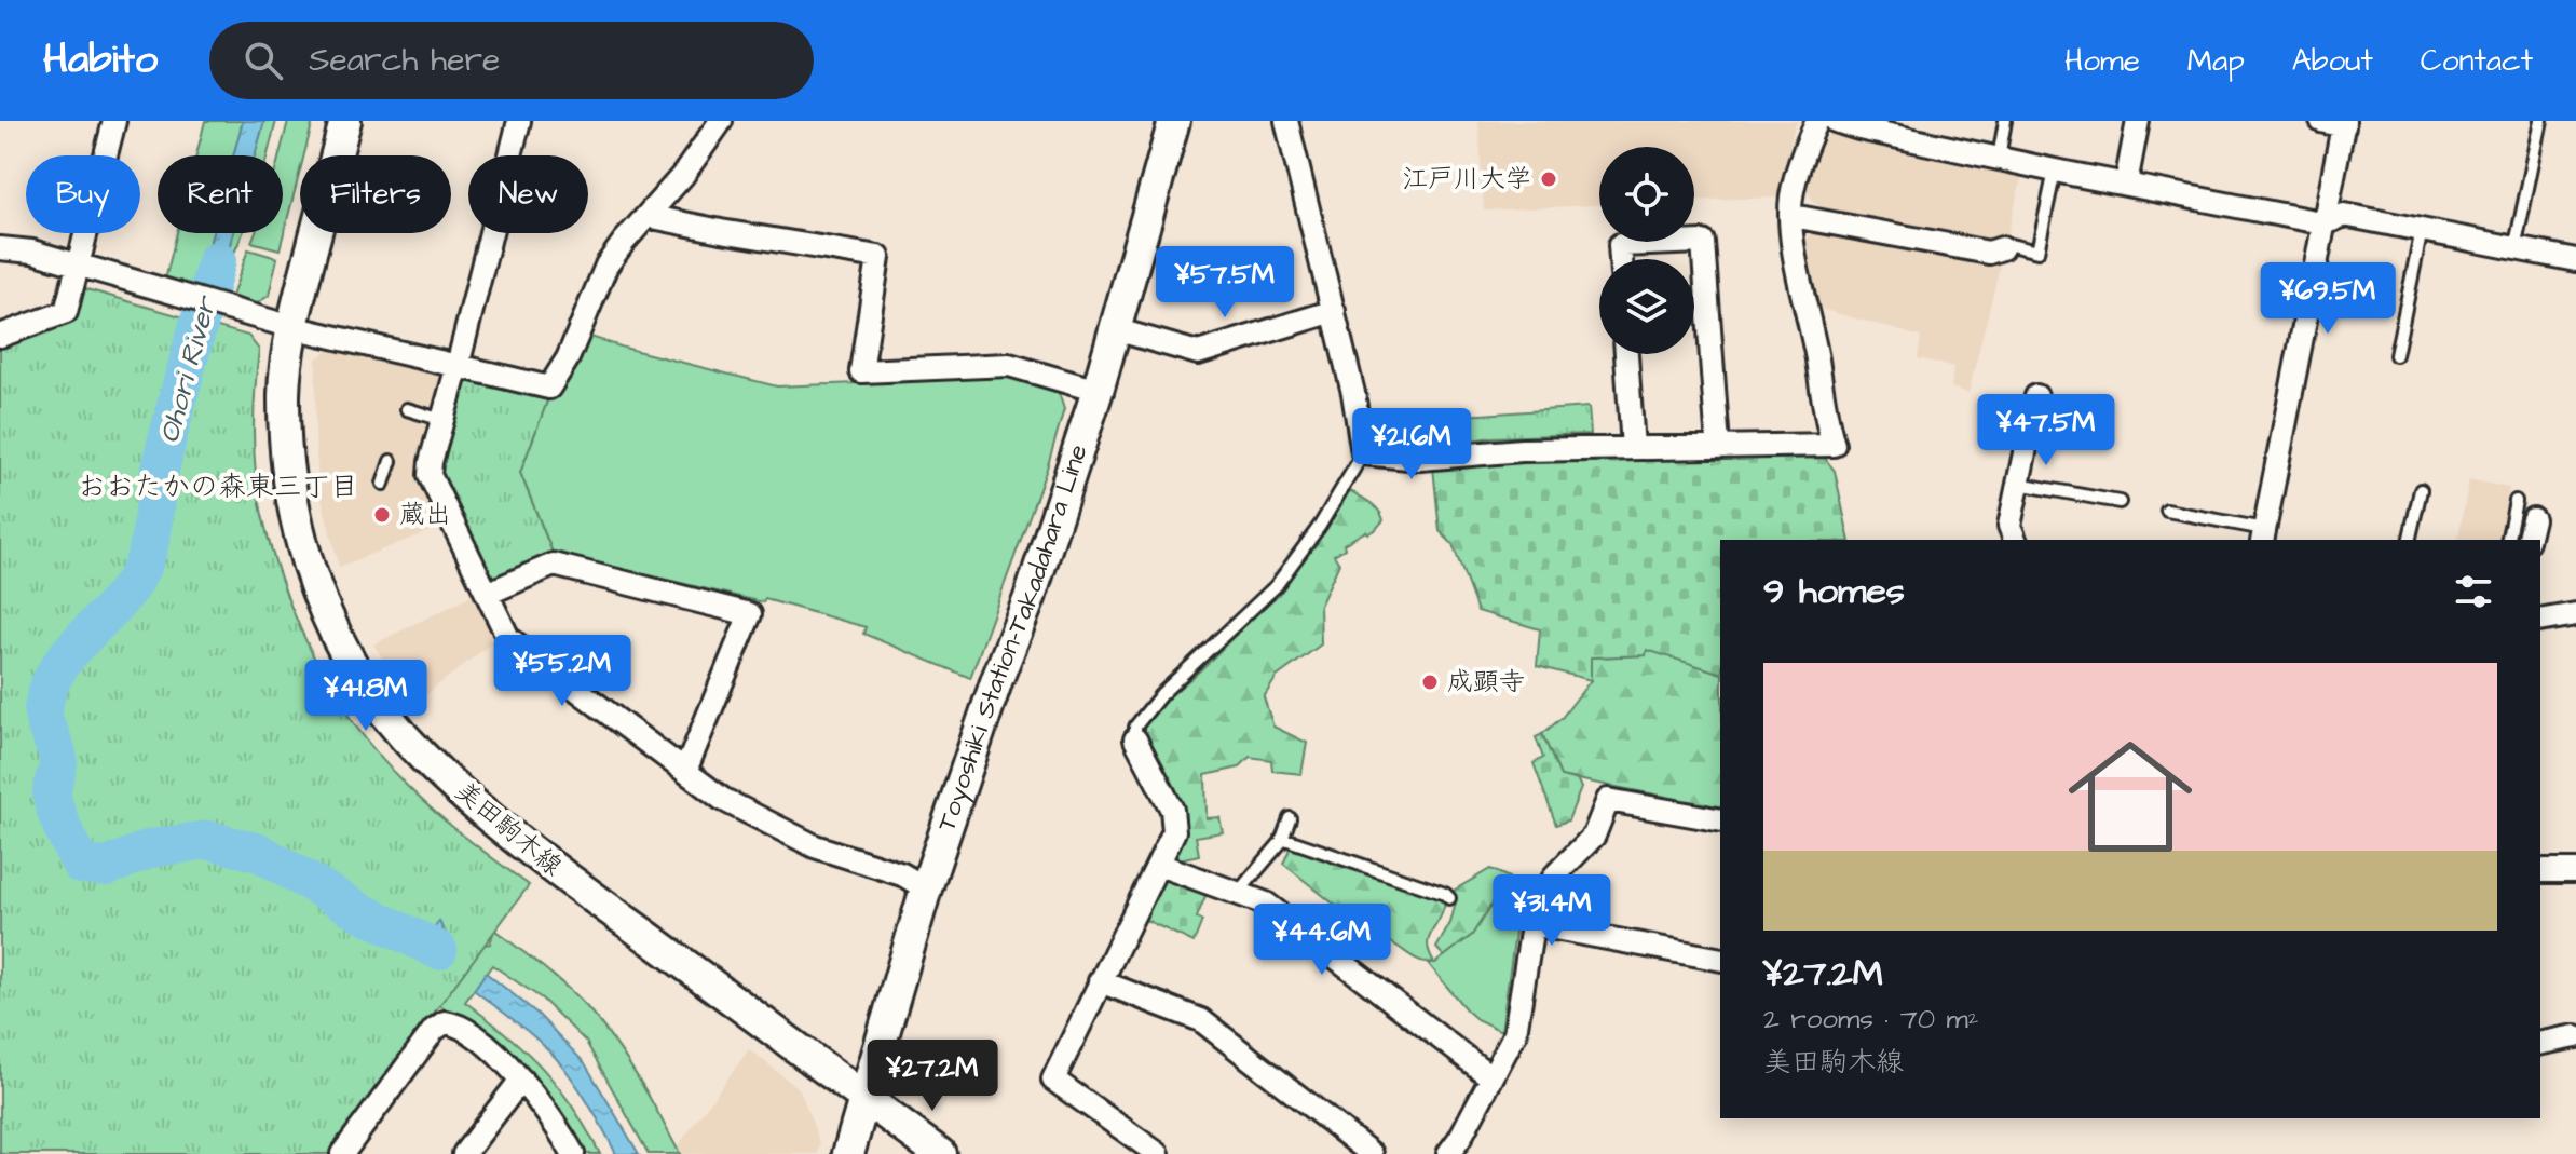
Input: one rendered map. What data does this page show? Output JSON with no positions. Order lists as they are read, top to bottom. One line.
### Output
{"streets":{"street":["Toyoshiki Station-Takadahara Line","美田駒木線"]},"crossings":[["Toyoshiki Station-Takadahara Line","美田駒木線"]],"districts":["おおたかの森東三丁目"],"water":["Ohori River"],"places":["江戸川大学","蔵出","成顕寺"],"page":{"header":"Habito","search":"Search here","nav":["Home","Map","About","Contact"],"chip":["Buy","Rent","Filters","New"],"price":["¥57.5M","¥69.5M","¥47.5M","¥21.6M","¥55.2M","¥41.8M","¥31.4M","¥44.6M","¥27.2M"],"heading":"9 homes","list":[{"name":"¥27.2M","note":"2 rooms · 70 m² · 美田駒木線"}]}}
